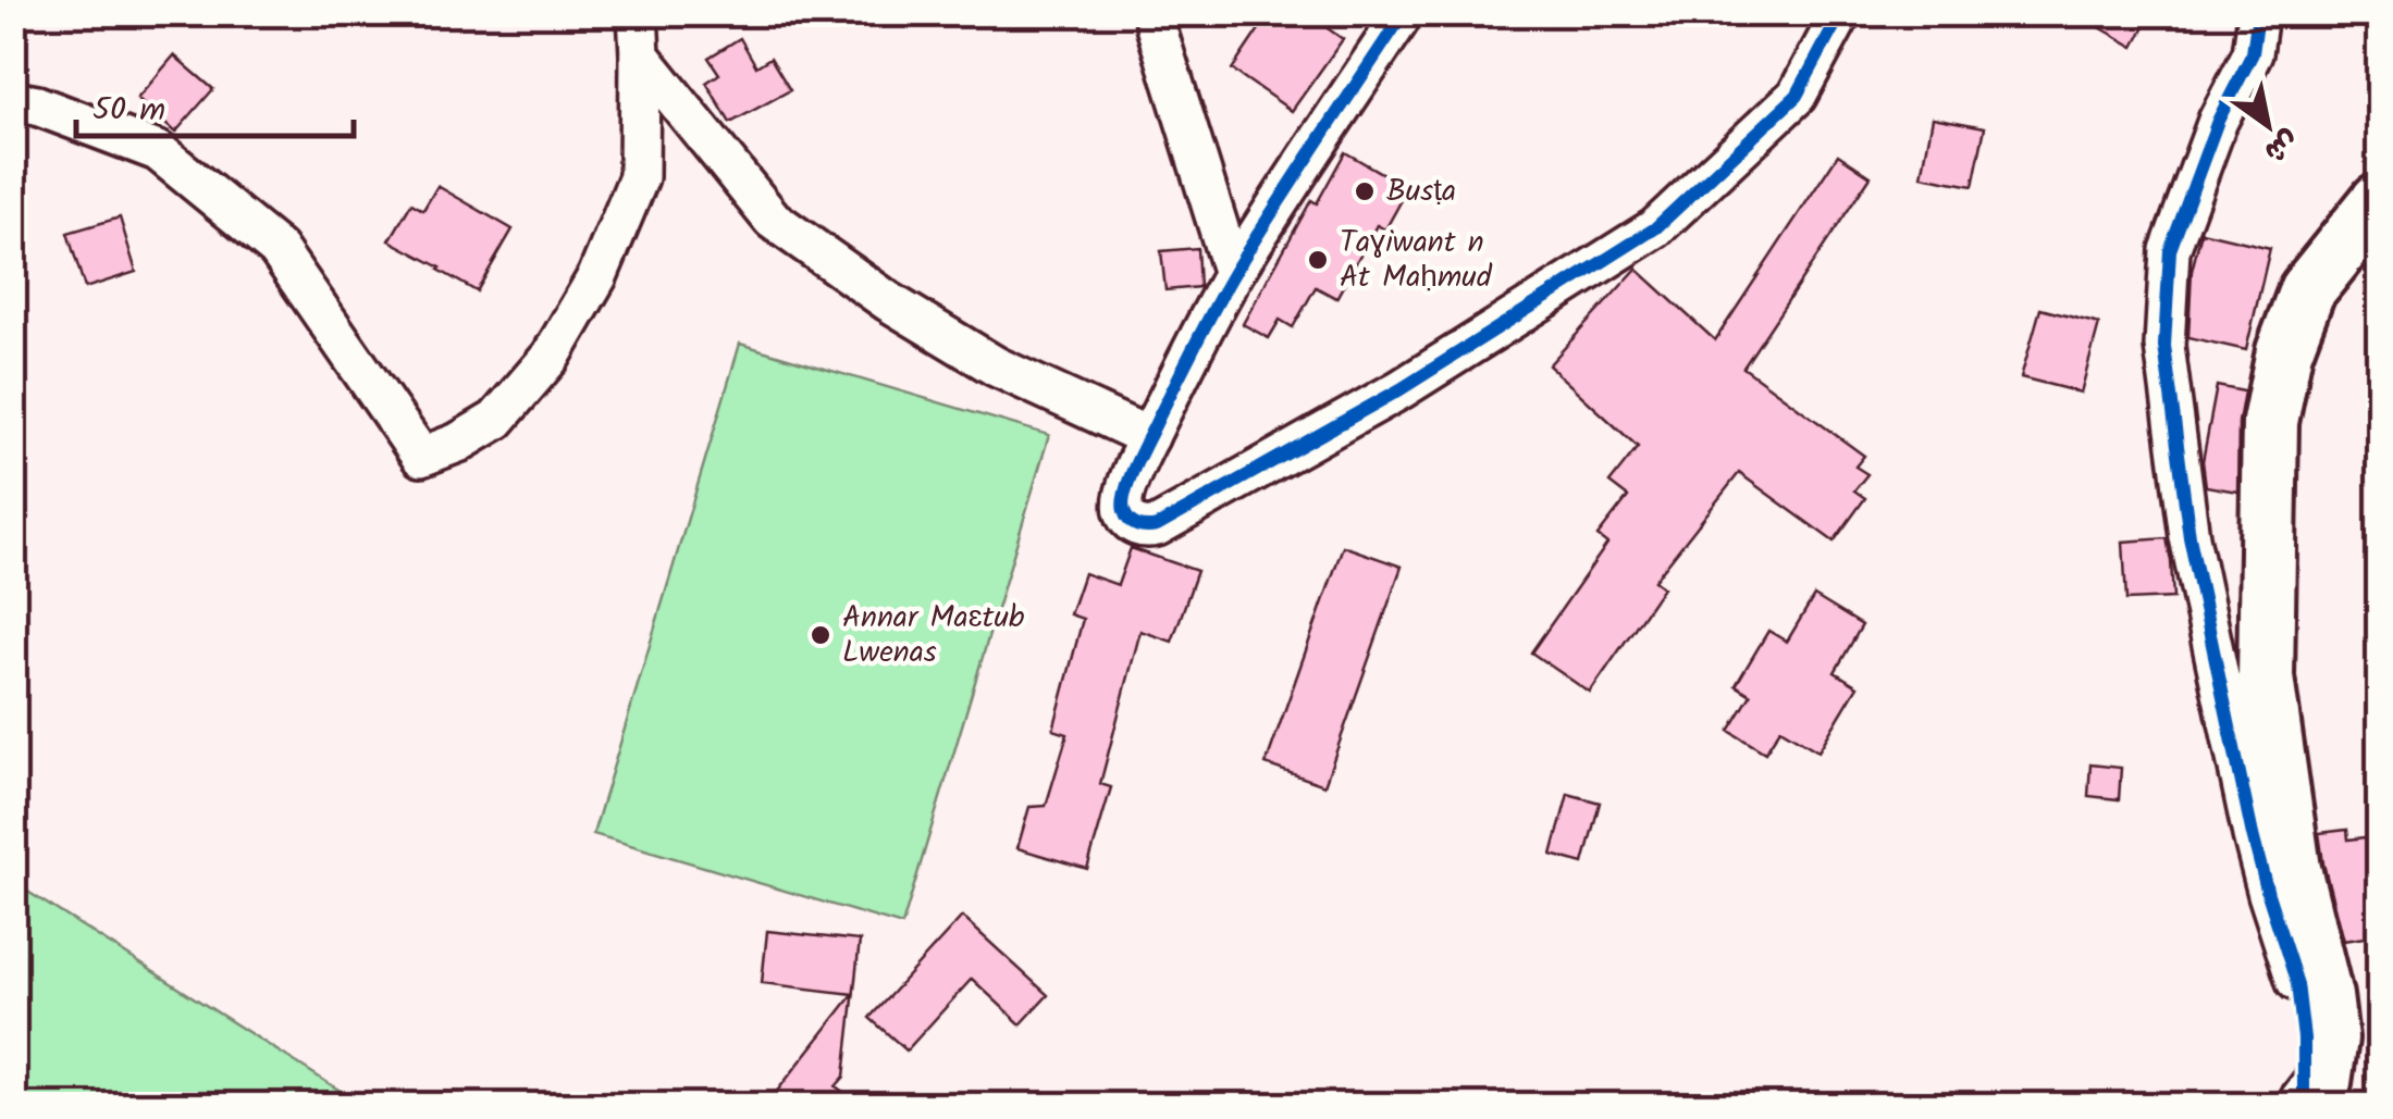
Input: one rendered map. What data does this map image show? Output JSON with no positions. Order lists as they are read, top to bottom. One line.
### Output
{"places":["Busṭa","Taɣiwant n At Maḥmud","Annar Maɛtub Lwenas"],"scale_bar":"50 m","north":"bottom right"}
